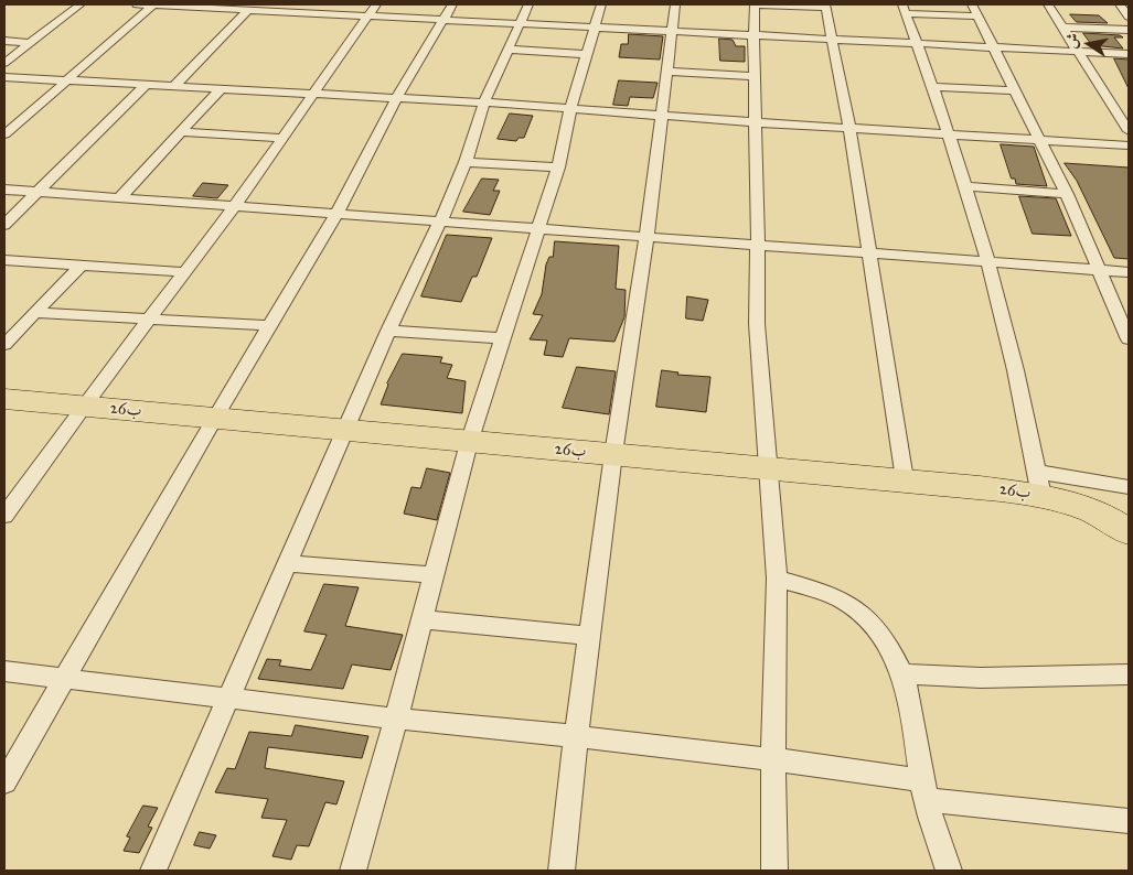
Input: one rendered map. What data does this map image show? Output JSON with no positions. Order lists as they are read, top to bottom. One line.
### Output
{"streets":{"highway":["26ب"]},"north":"left"}
